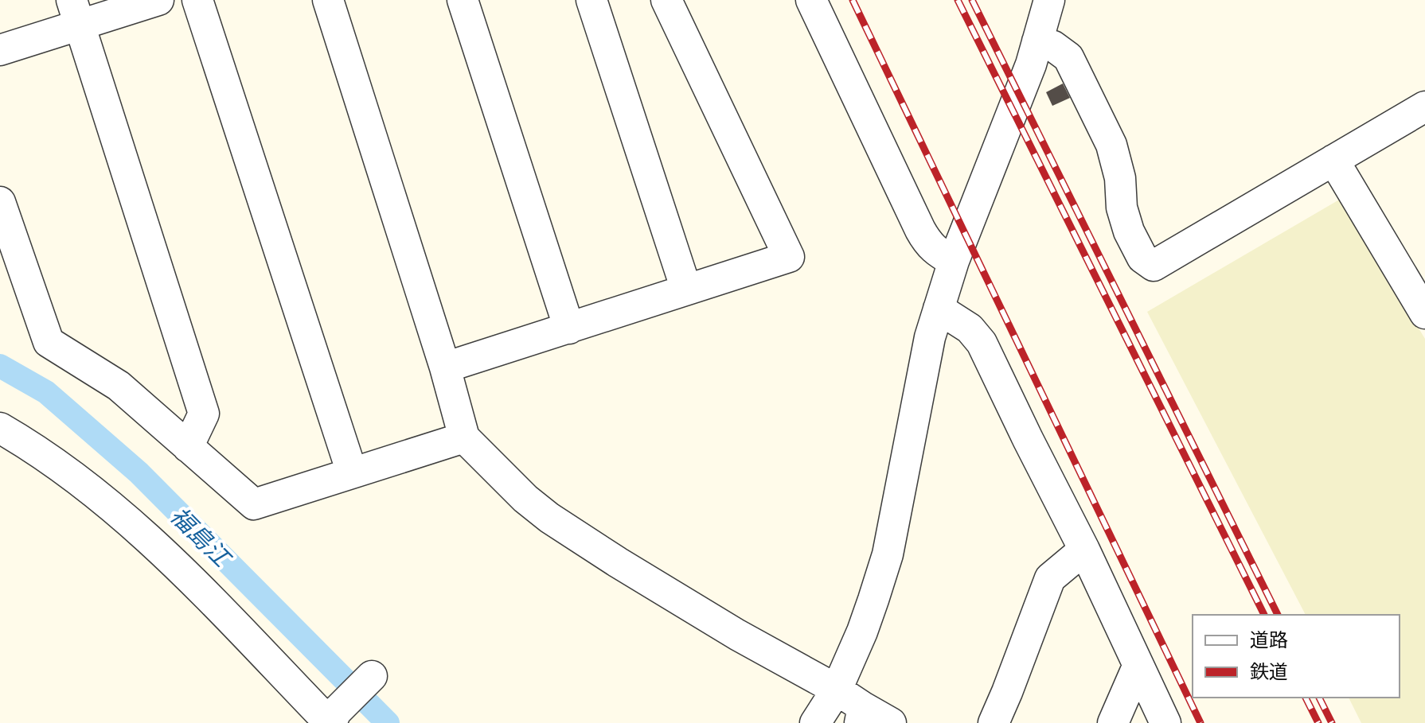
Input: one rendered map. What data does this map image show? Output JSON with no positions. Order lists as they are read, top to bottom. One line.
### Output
{"water":["福島江"],"legend":["道路","鉄道"]}
